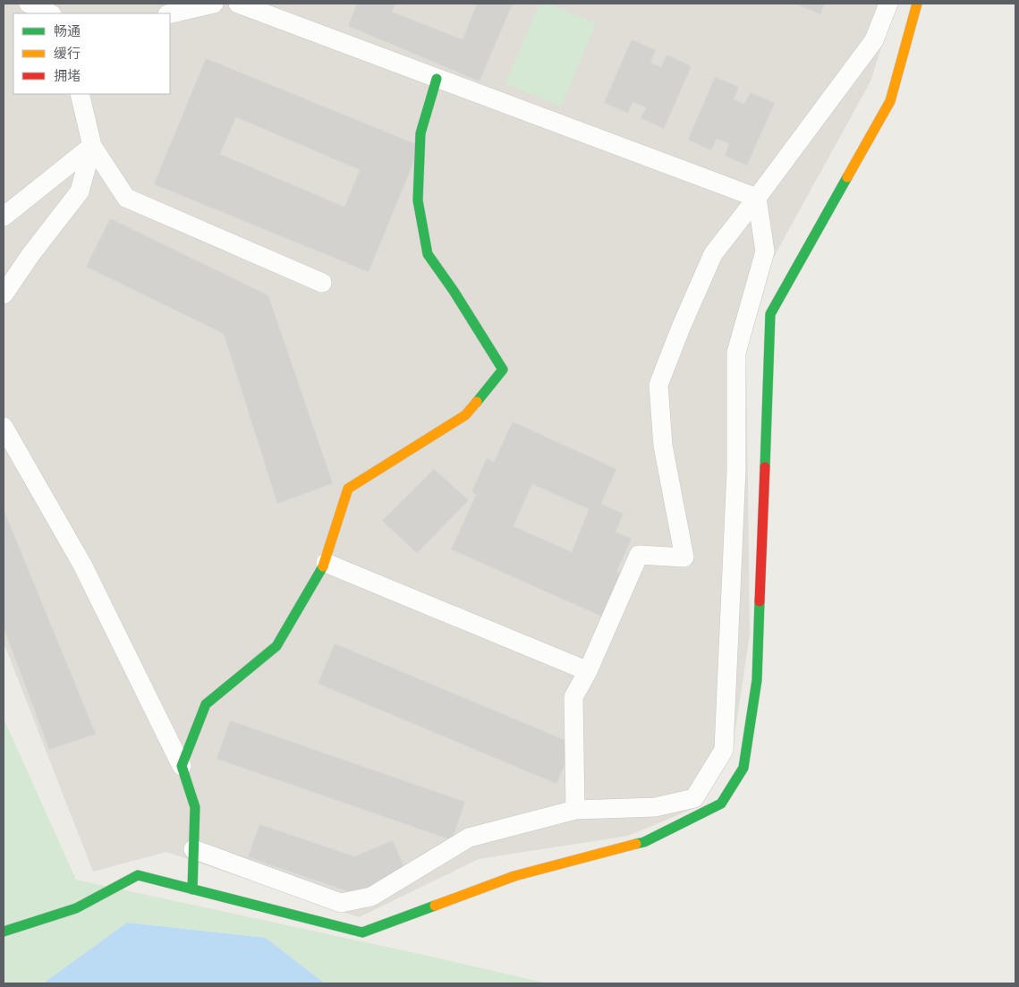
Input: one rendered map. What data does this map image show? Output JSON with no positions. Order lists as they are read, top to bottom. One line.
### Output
{"legend":["畅通","缓行","拥堵"]}
